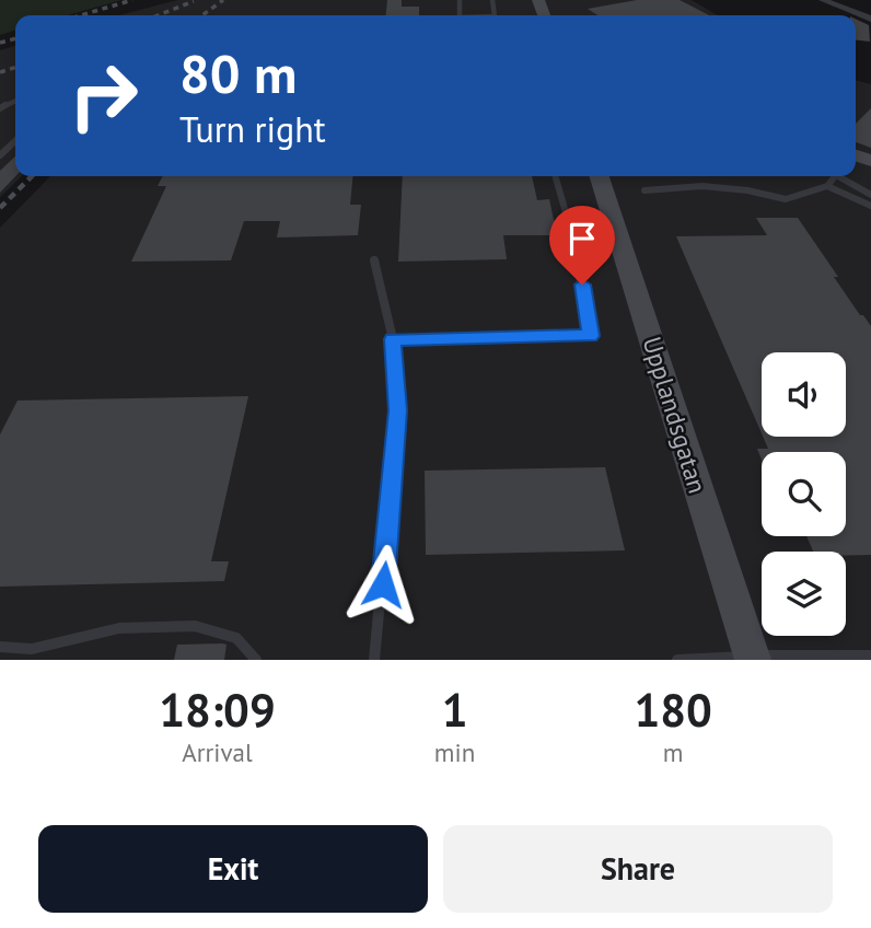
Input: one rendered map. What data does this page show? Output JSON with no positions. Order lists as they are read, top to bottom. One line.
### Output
{"streets":{"main road":["Upplandsgatan"]},"page":{"turn":["80 m","Turn right"],"eta":["18:09","Arrival","1","min","180","m"],"buttons":["Exit","Share"]}}
